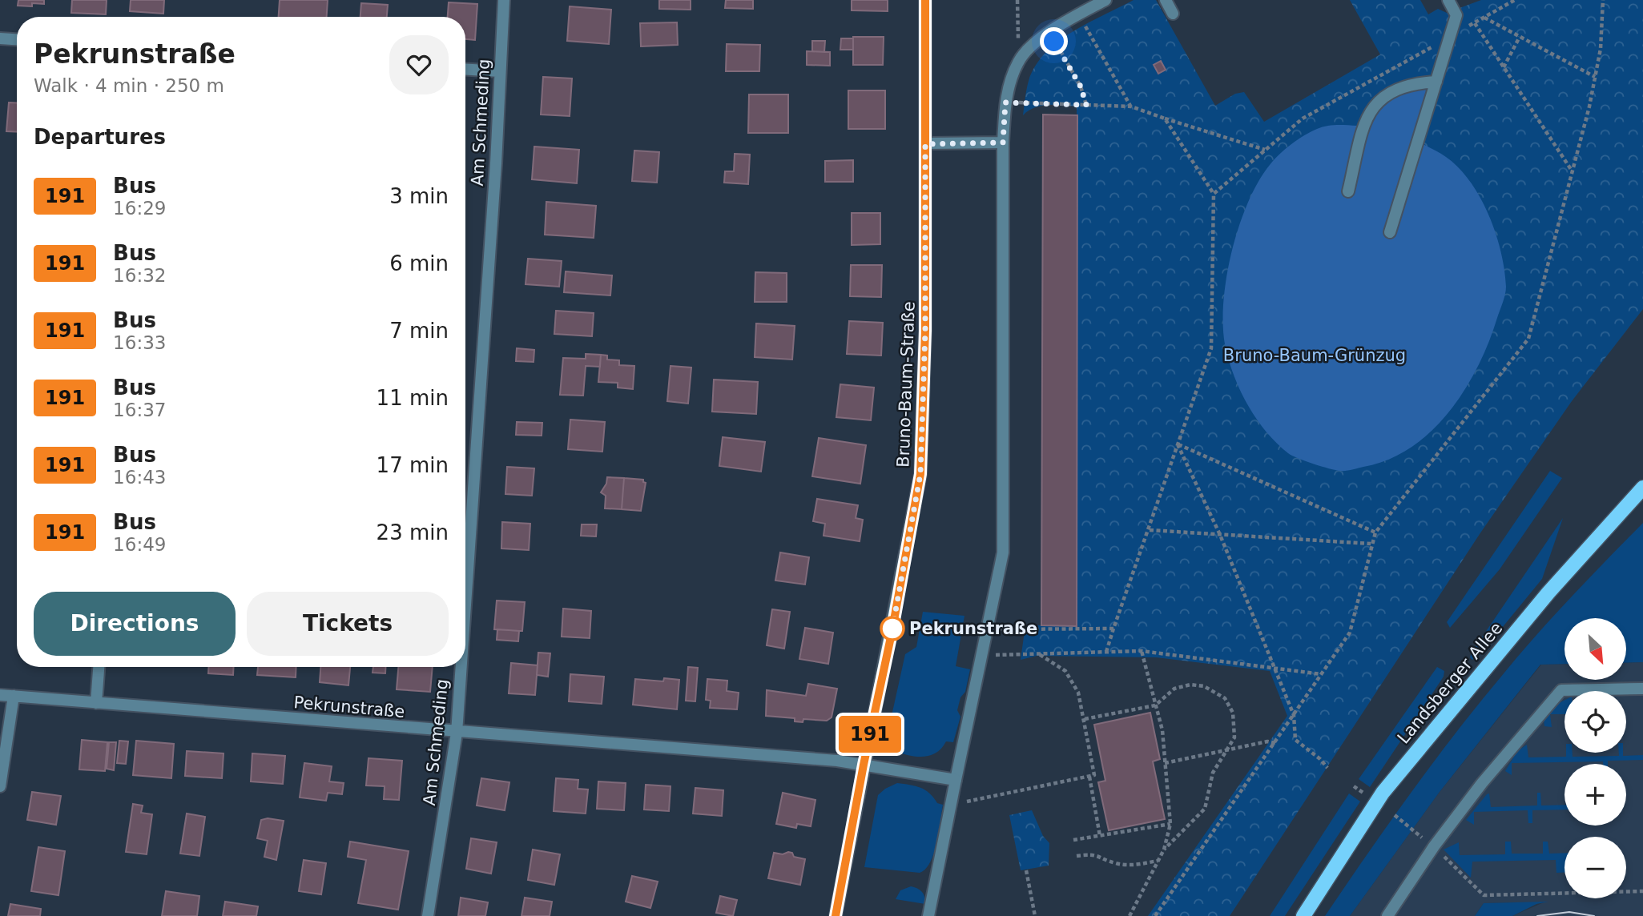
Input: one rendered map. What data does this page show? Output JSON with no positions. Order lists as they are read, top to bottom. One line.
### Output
{"streets":{"main road":["Landsberger Allee"],"street":["Am Schmeding","Bruno-Baum-Straße","Pekrunstraße"]},"crossings":[["Am Schmeding","Pekrunstraße"],["Bruno-Baum-Straße","Pekrunstraße"]],"parks":["Bruno-Baum-Grünzug"],"places":["Pekrunstraße"],"lines":["bus line 191"],"north":"bottom right","page":{"on_map":"191","heading":[["Pekrunstraße","Walk · 4 min · 250 m"],"Departures"],"list":[{"mark":"191","name":"Bus","note":"16:29","value":"3 min"},{"mark":"191","name":"Bus","note":"16:32","value":"6 min"},{"mark":"191","name":"Bus","note":"16:33","value":"7 min"},{"mark":"191","name":"Bus","note":"16:37","value":"11 min"},{"mark":"191","name":"Bus","note":"16:43","value":"17 min"},{"mark":"191","name":"Bus","note":"16:49","value":"23 min"}],"buttons":["Directions","Tickets"],"map_buttons":["+","−"]}}
